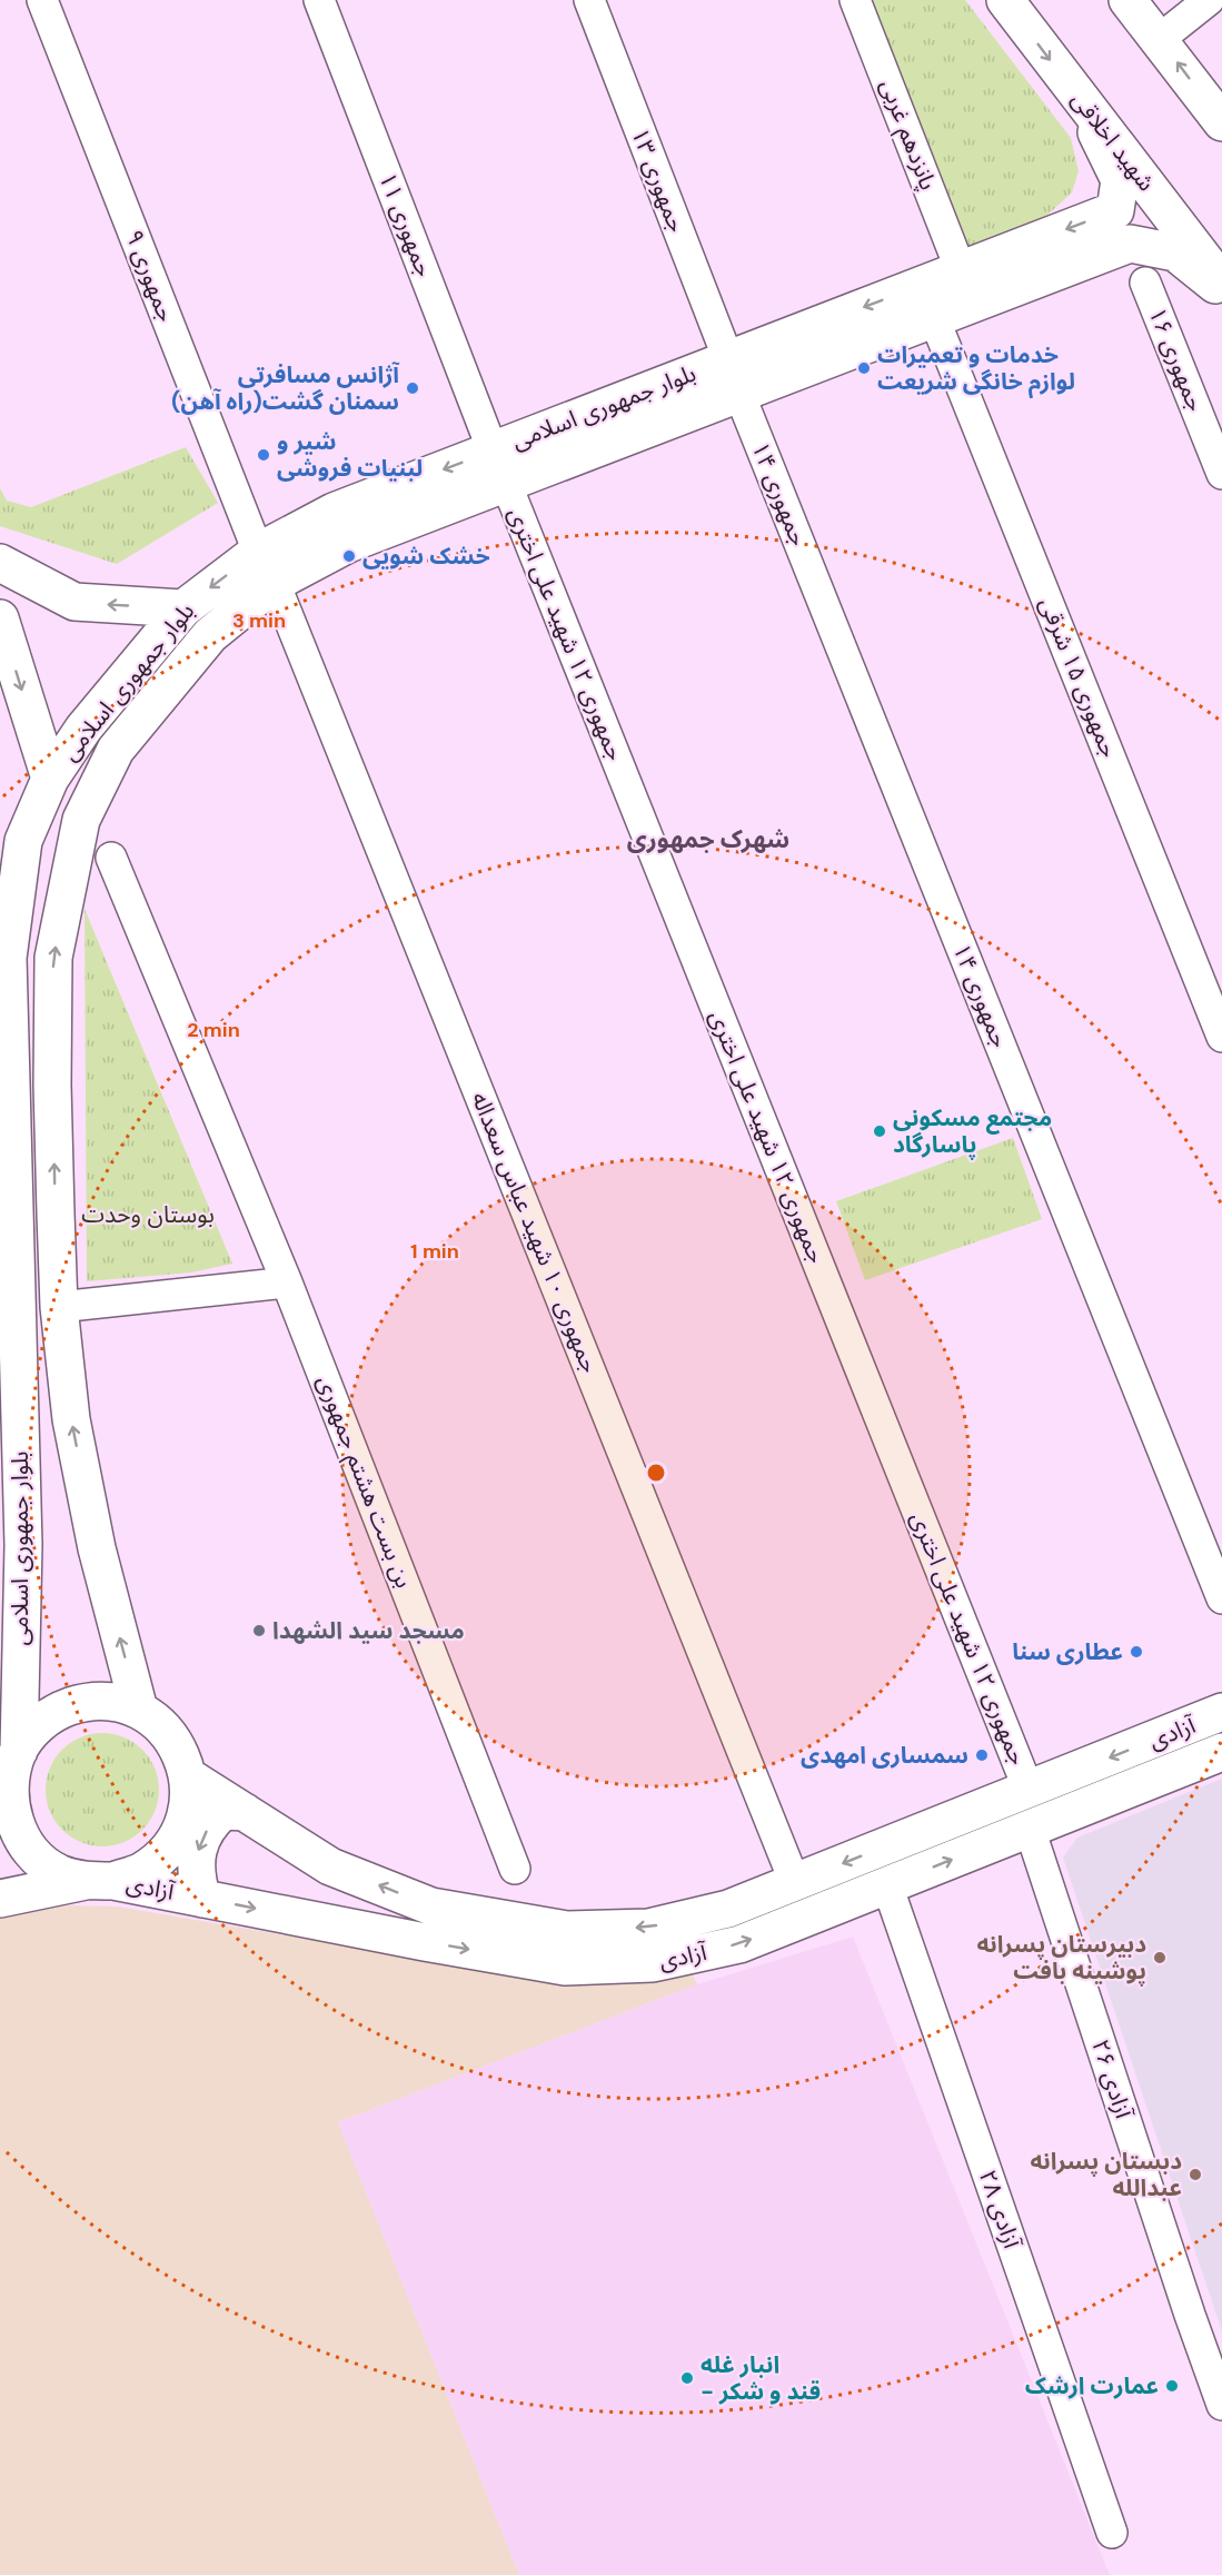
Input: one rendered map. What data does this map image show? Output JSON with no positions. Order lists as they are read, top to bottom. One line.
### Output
{"streets":{"street":["پانزدهم غربی","شهید اخلاقی","جمهوری ۱۳","جمهوری ۱۱","جمهوری ۹","جمهوری ۱۶","بلوار جمهوری اسلامی","جمهوری ۱۴","جمهوری ۱۲ شهید علی اختری","جمهوری ۱۵ شرقی","جمهوری ۱۰ شهید عباس سعداله","بن بست هشتم جمهوری","آزادی","آزادی ۲۶","آزادی ۲۸"]},"crossings":[["پانزدهم غربی","بلوار جمهوری اسلامی"],["جمهوری ۱۳","بلوار جمهوری اسلامی"],["جمهوری ۱۳","جمهوری ۱۴"],["جمهوری ۱۱","بلوار جمهوری اسلامی"],["جمهوری ۱۱","جمهوری ۱۲ شهید علی اختری"],["جمهوری ۹","بلوار جمهوری اسلامی"],["جمهوری ۹","جمهوری ۱۰ شهید عباس سعداله"],["بلوار جمهوری اسلامی","جمهوری ۱۴"],["بلوار جمهوری اسلامی","جمهوری ۱۲ شهید علی اختری"],["بلوار جمهوری اسلامی","جمهوری ۱۵ شرقی"],["بلوار جمهوری اسلامی","جمهوری ۱۰ شهید عباس سعداله"],["بلوار جمهوری اسلامی","آزادی"],["جمهوری ۱۲ شهید علی اختری","آزادی"],["جمهوری ۱۰ شهید عباس سعداله","آزادی"],["آزادی","آزادی ۲۶"],["آزادی","آزادی ۲۸"]],"districts":["شهرک جمهوری"],"parks":["بوستان وحدت"],"places":["خدمات و تعمیرات لوازم خانگی شریعت","آژانس مسافرتی سمنان گشت(راه آهن)","شیر و لبنیات فروشی","خشک شویی","مجتمع مسکونی پاسارگاد","مسجد سید الشهدا","عطاری سنا","سمساری امهدی","دبیرستان پسرانه پوشینه بافت","دبستان پسرانه عبدالله","انبار غله - قند و شکر","عمارت ارشک"],"rings":["3 min","2 min","1 min"]}
